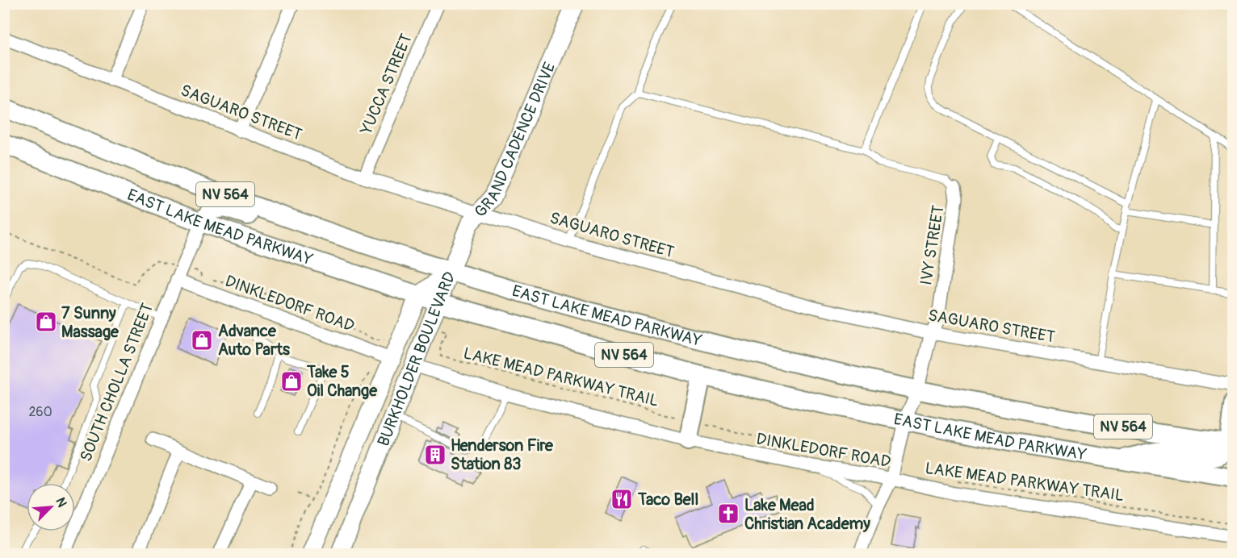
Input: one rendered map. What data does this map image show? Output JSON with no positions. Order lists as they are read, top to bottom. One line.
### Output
{"streets":{"main road":["GRAND CADENCE DRIVE","NV 564","EAST LAKE MEAD PARKWAY","BURKHOLDER BOULEVARD"],"street":["YUCCA STREET","SAGUARO STREET","IVY STREET","DINKLEDORF ROAD","SOUTH CHOLLA STREET"],"path":["LAKE MEAD PARKWAY TRAIL"]},"crossings":[["YUCCA STREET","SAGUARO STREET"],["SAGUARO STREET","GRAND CADENCE DRIVE"],["SAGUARO STREET","IVY STREET"],["GRAND CADENCE DRIVE","EAST LAKE MEAD PARKWAY"],["GRAND CADENCE DRIVE","BURKHOLDER BOULEVARD"],["EAST LAKE MEAD PARKWAY","IVY STREET"],["EAST LAKE MEAD PARKWAY","BURKHOLDER BOULEVARD"],["EAST LAKE MEAD PARKWAY","SOUTH CHOLLA STREET"],["IVY STREET","DINKLEDORF ROAD"],["DINKLEDORF ROAD","BURKHOLDER BOULEVARD"],["DINKLEDORF ROAD","SOUTH CHOLLA STREET"]],"places":{"shop":["7 Sunny Massage","Advance Auto Parts","Take 5 Oil Change"],"building":["Henderson Fire Station 83"],"restaurant":["Taco Bell"],"church":["Lake Mead Christian Academy"]},"house_numbers":["260"],"north":"top right"}
